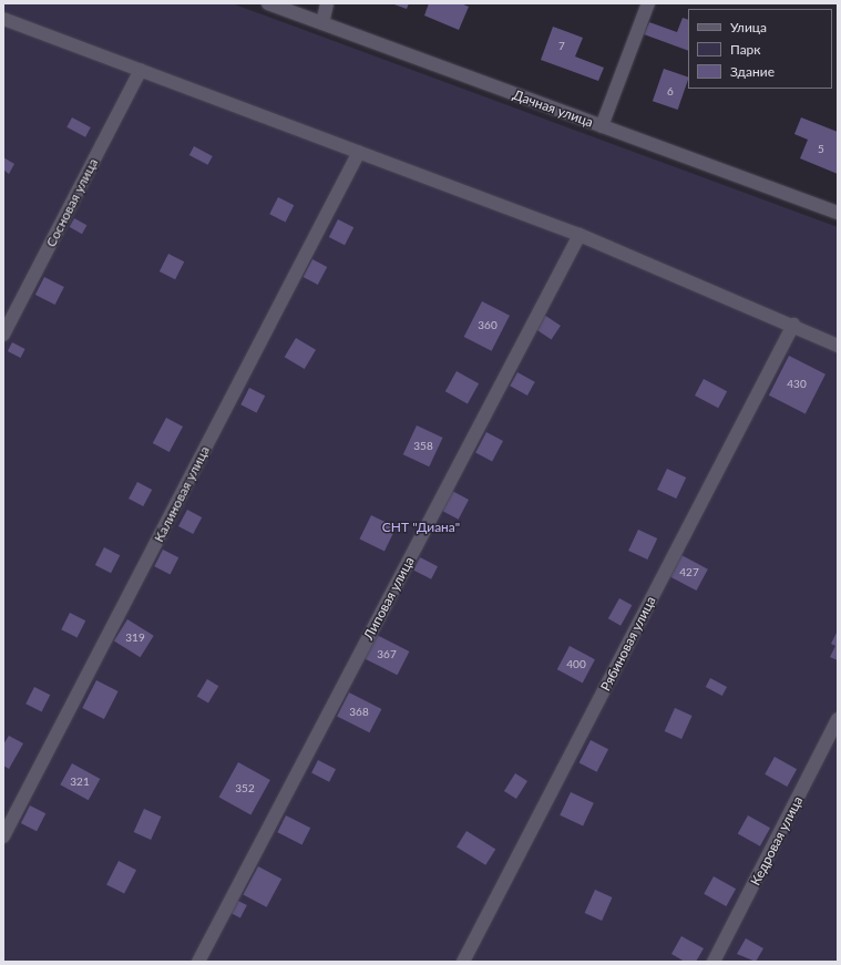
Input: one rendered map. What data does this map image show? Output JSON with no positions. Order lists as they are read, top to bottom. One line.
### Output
{"streets":{"street":["Дачная улица","Сосновая улица","Калиновая улица","Липовая улица","Рябиновая улица","Кедровая улица"]},"parks":["СНТ \"Диана\""],"house_numbers":["7","6","5","360","430","358","427","319","367","400","368","321","352"],"legend":["Улица","Парк","Здание"]}
